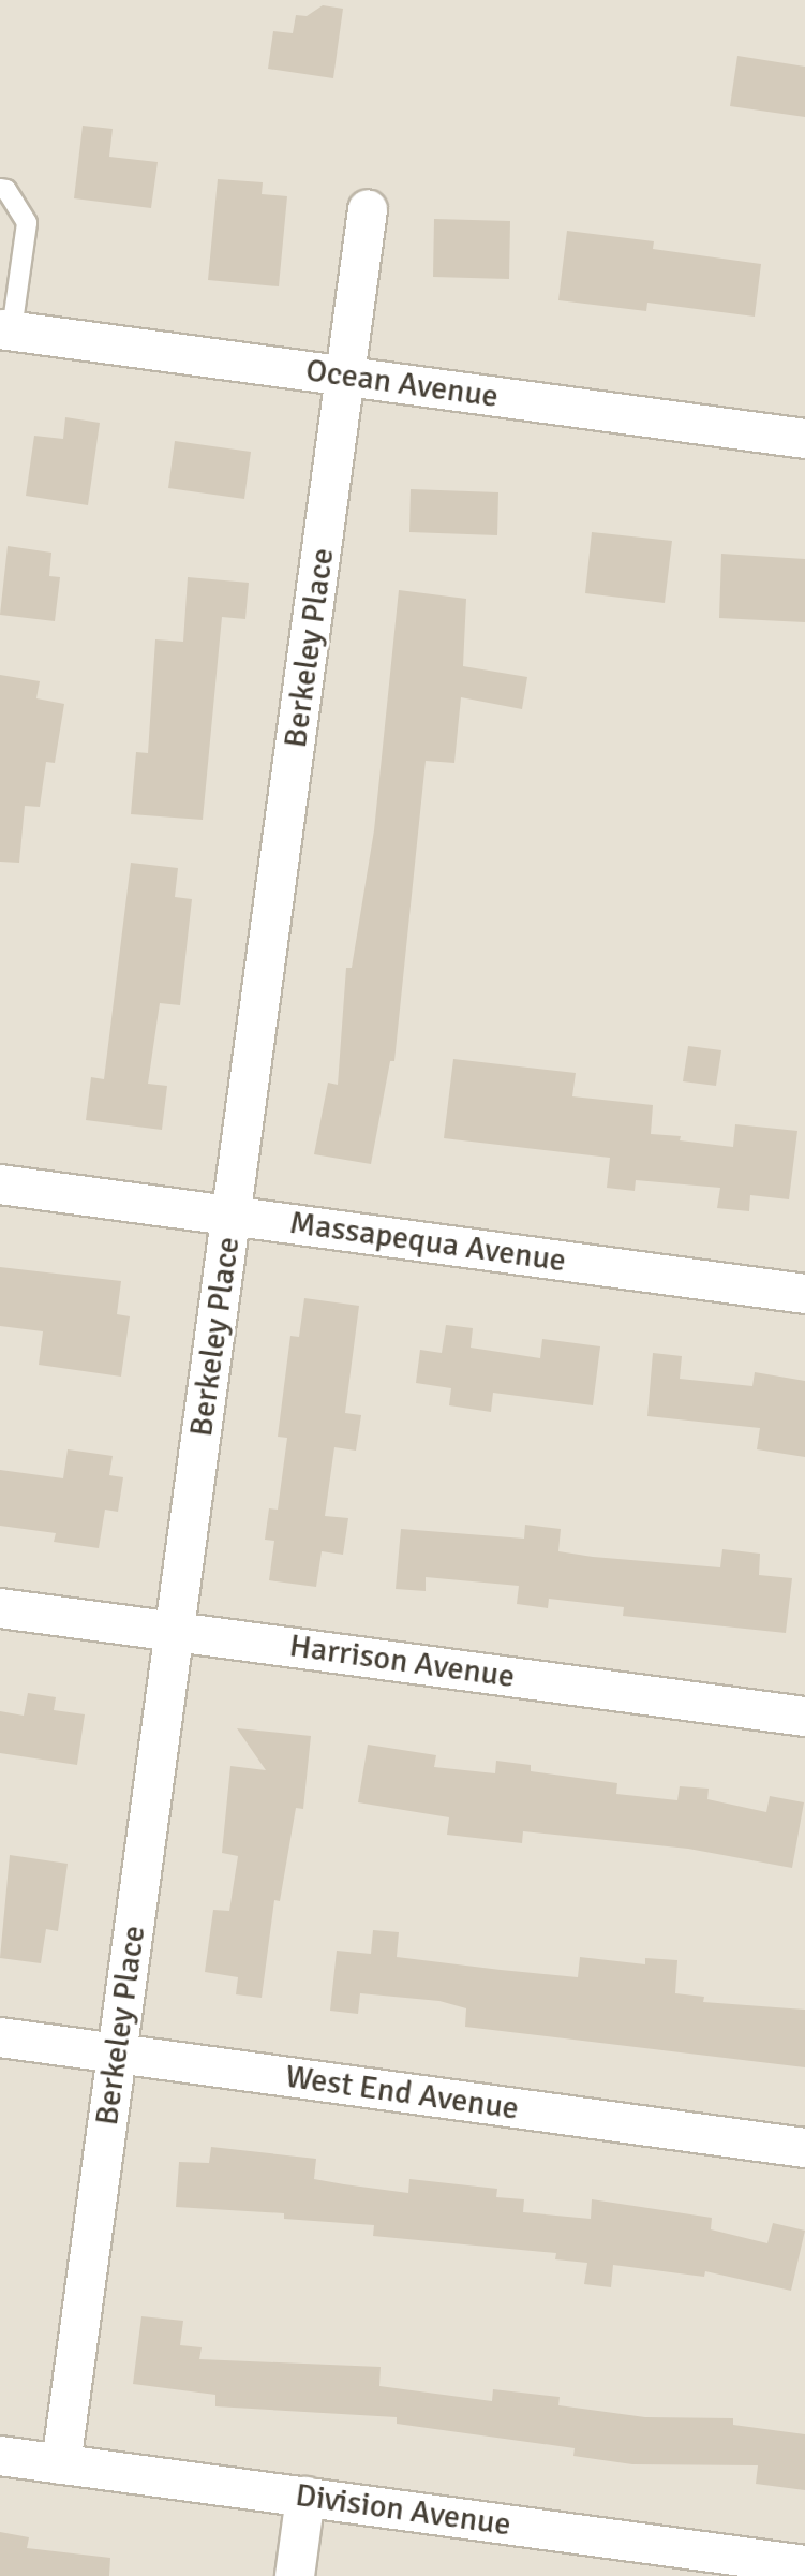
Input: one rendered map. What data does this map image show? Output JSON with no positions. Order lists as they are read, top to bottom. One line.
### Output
{"streets":{"street":["Ocean Avenue","Berkeley Place","Massapequa Avenue","Harrison Avenue","West End Avenue","Division Avenue"]},"crossings":[["Ocean Avenue","Berkeley Place"],["Berkeley Place","Massapequa Avenue"],["Berkeley Place","Harrison Avenue"],["Berkeley Place","West End Avenue"],["Berkeley Place","Division Avenue"]]}
